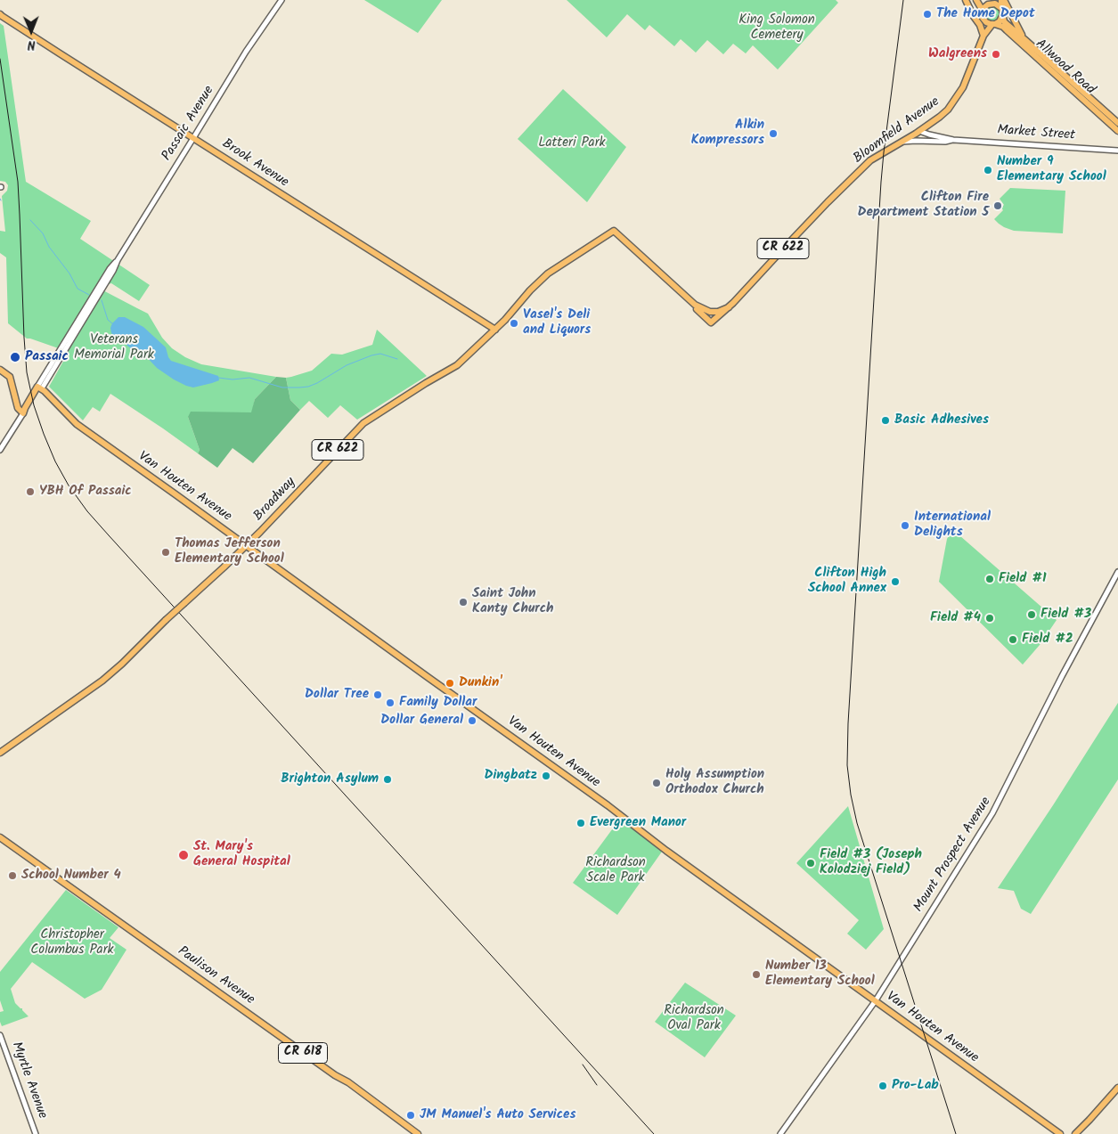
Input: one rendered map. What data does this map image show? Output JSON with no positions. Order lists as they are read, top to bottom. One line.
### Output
{"streets":{"main road":["Allwood Road","Passaic Avenue","Bloomfield Avenue","Brook Avenue","CR 622","Van Houten Avenue","Broadway","Paulison Avenue","CR 618"],"street":["Market Street","Mount Prospect Avenue","Myrtle Avenue"]},"crossings":[["Allwood Road","Bloomfield Avenue"],["Passaic Avenue","Brook Avenue"],["Passaic Avenue","Van Houten Avenue"],["Bloomfield Avenue","Market Street"],["Bloomfield Avenue","Broadway"],["Brook Avenue","Broadway"],["Van Houten Avenue","Broadway"],["Van Houten Avenue","Mount Prospect Avenue"]],"parks":["King Solomon Cemetery","Latteri Park","Veterans Memorial Park","Richardson Scale Park","Christopher Columbus Park","Richardson Oval Park"],"places":["The Home Depot","Walgreens","Alkin Kompressors","Number 9 Elementary School","Clifton Fire Department Station 5","Vasel's Deli and Liquors","Passaic","Basic Adhesives","YBH Of Passaic","International Delights","Thomas Jefferson Elementary School","Field #1","Clifton High School Annex","Saint John Kanty Church","Field #3","Field #4","Field #2","Dunkin'","Dollar Tree","Family Dollar","Dollar General","Dingbatz","Brighton Asylum","Holy Assumption Orthodox Church","Evergreen Manor","St. Mary's General Hospital","Field #3 (Joseph Kolodziej Field)","School Number 4","Number 13 Elementary School","Pro-Lab","JM Manuel's Auto Services"],"north":"bottom"}
